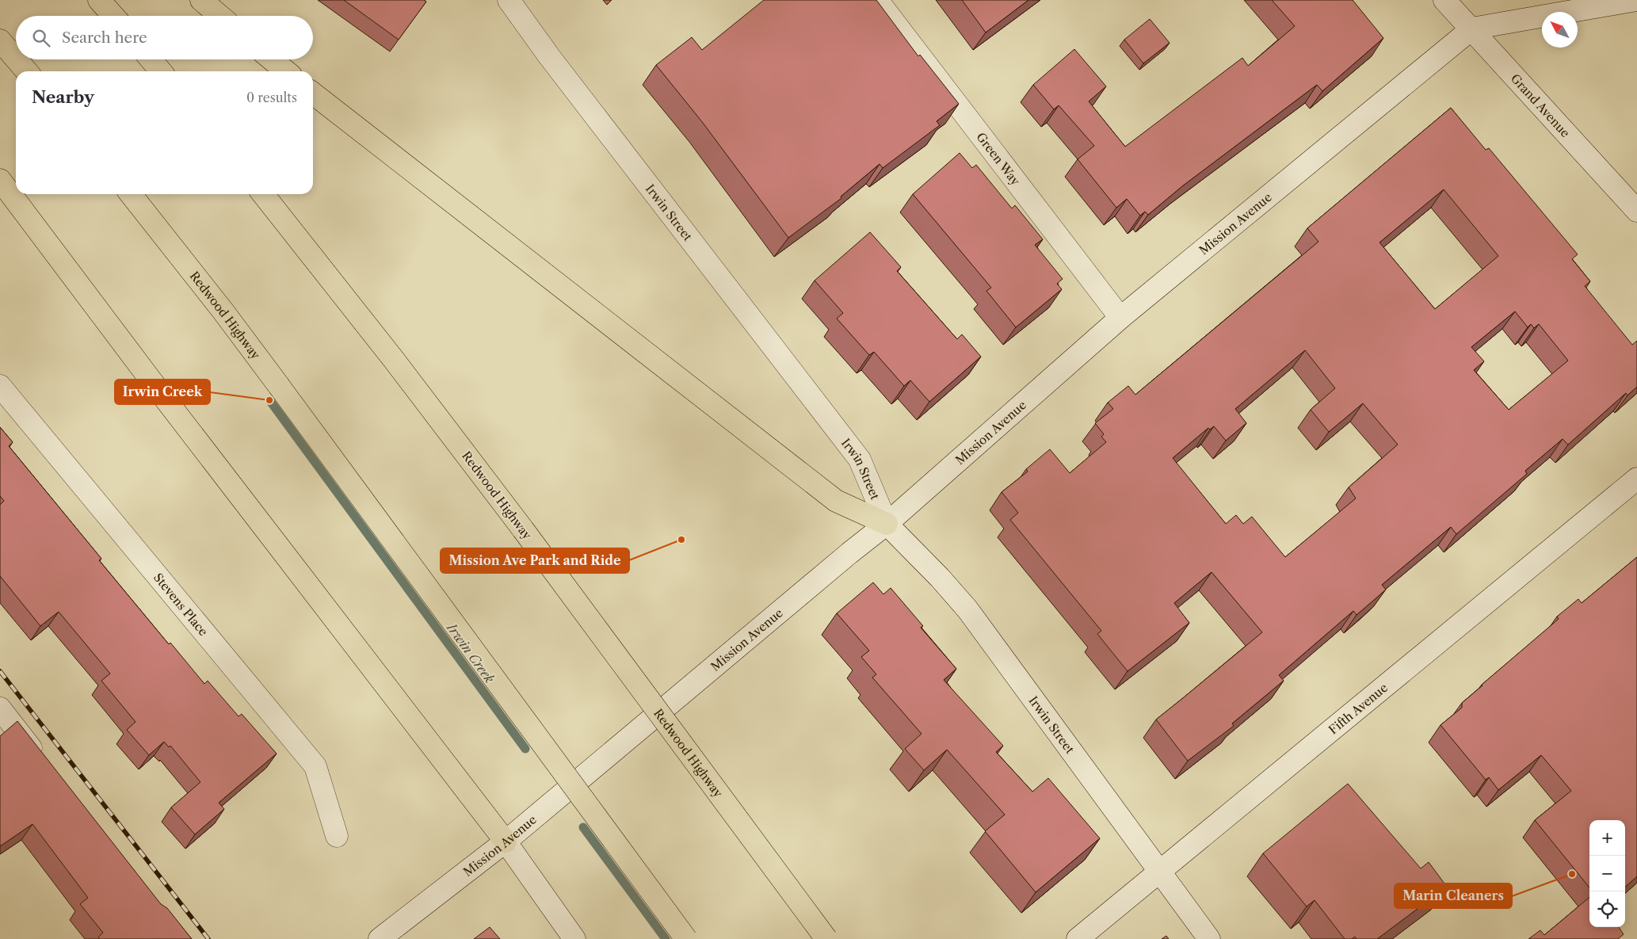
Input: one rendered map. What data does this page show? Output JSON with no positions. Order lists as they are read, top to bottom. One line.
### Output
{"streets":{"highway":["Redwood Highway"],"street":["Grand Avenue","Green Way","Irwin Street","Mission Avenue","Stevens Place","Fifth Avenue"]},"crossings":[["Grand Avenue","Mission Avenue"],["Green Way","Mission Avenue"],["Irwin Street","Mission Avenue"],["Irwin Street","Fifth Avenue"]],"water":["Irwin Creek"],"places":["Irwin Creek","Mission Ave Park and Ride","Marin Cleaners"],"north":"top left","page":{"search":"Search here","heading":["Nearby","0 results"],"map_buttons":["+","−"]}}
